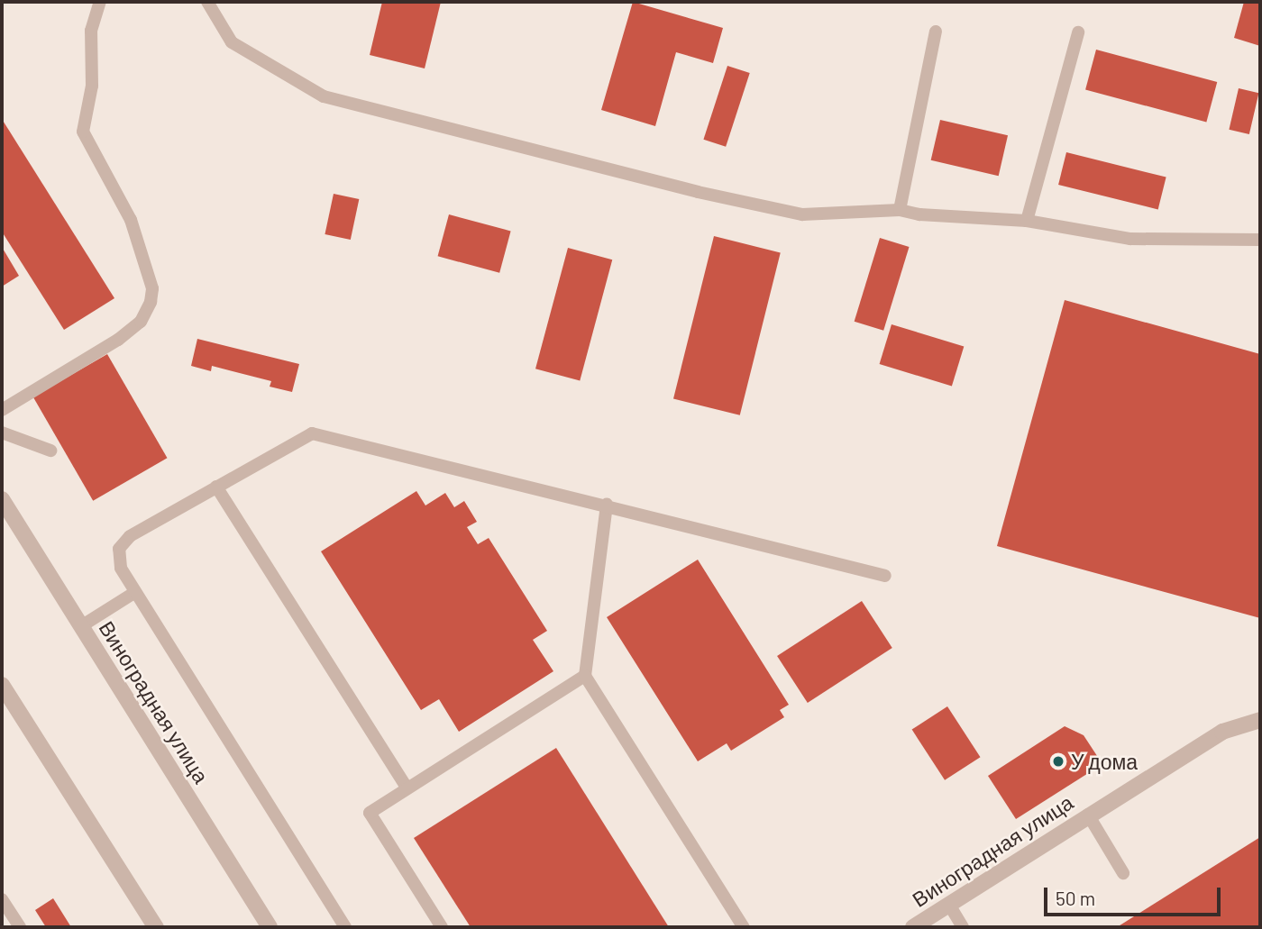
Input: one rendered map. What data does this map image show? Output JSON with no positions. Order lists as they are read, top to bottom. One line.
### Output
{"streets":{"street":["Виноградная улица"]},"places":["У дома"],"scale_bar":"50 m"}
